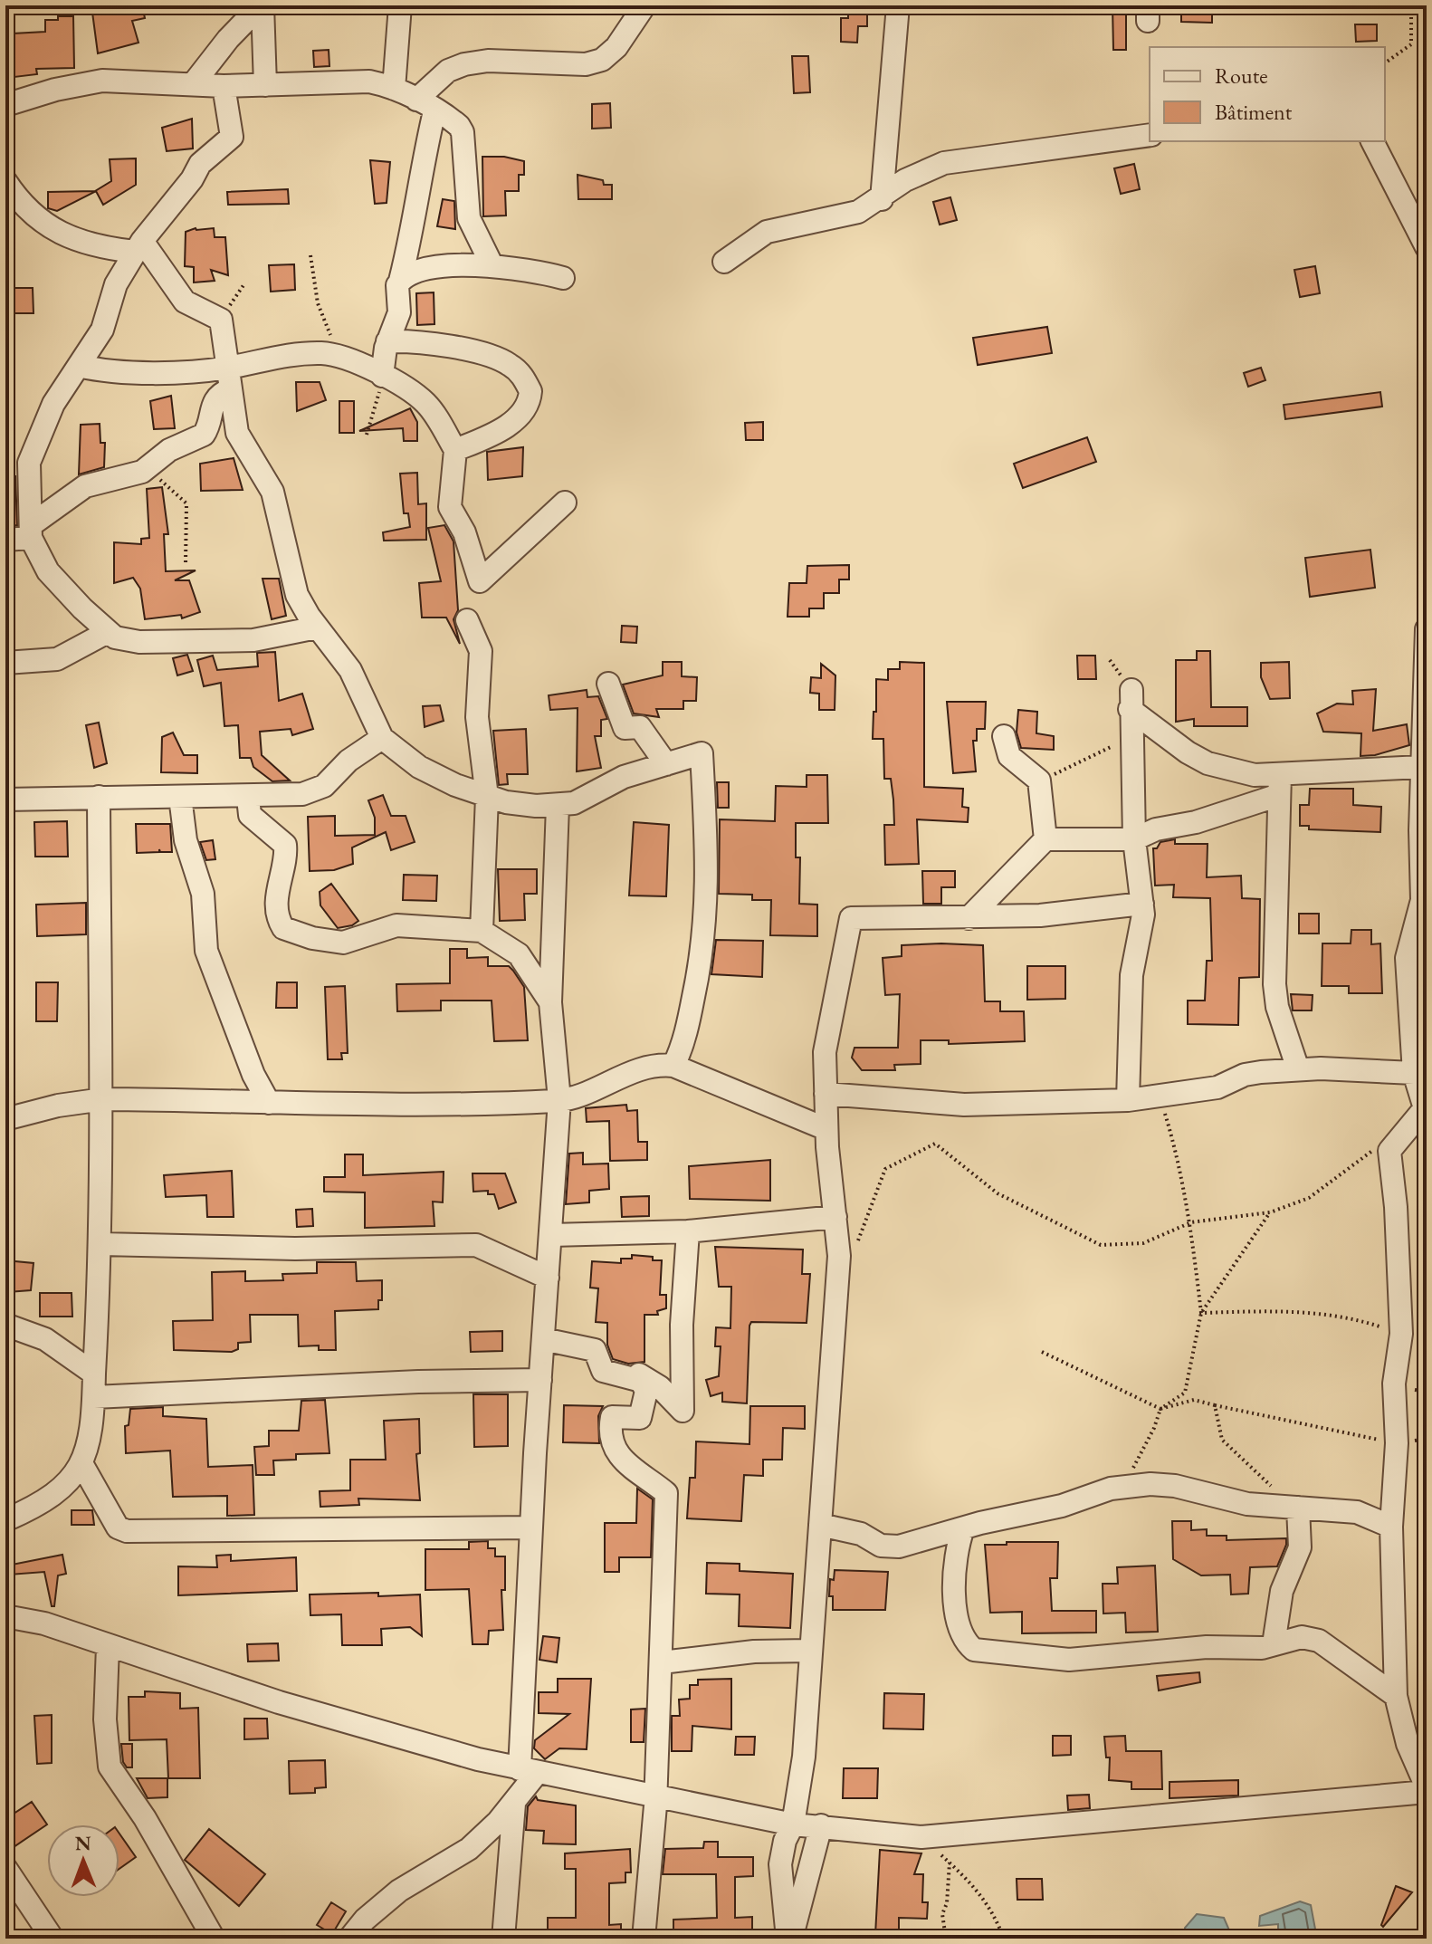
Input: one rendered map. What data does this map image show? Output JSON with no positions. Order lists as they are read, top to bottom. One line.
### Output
{"legend":["Route","Bâtiment"],"north":"top"}
